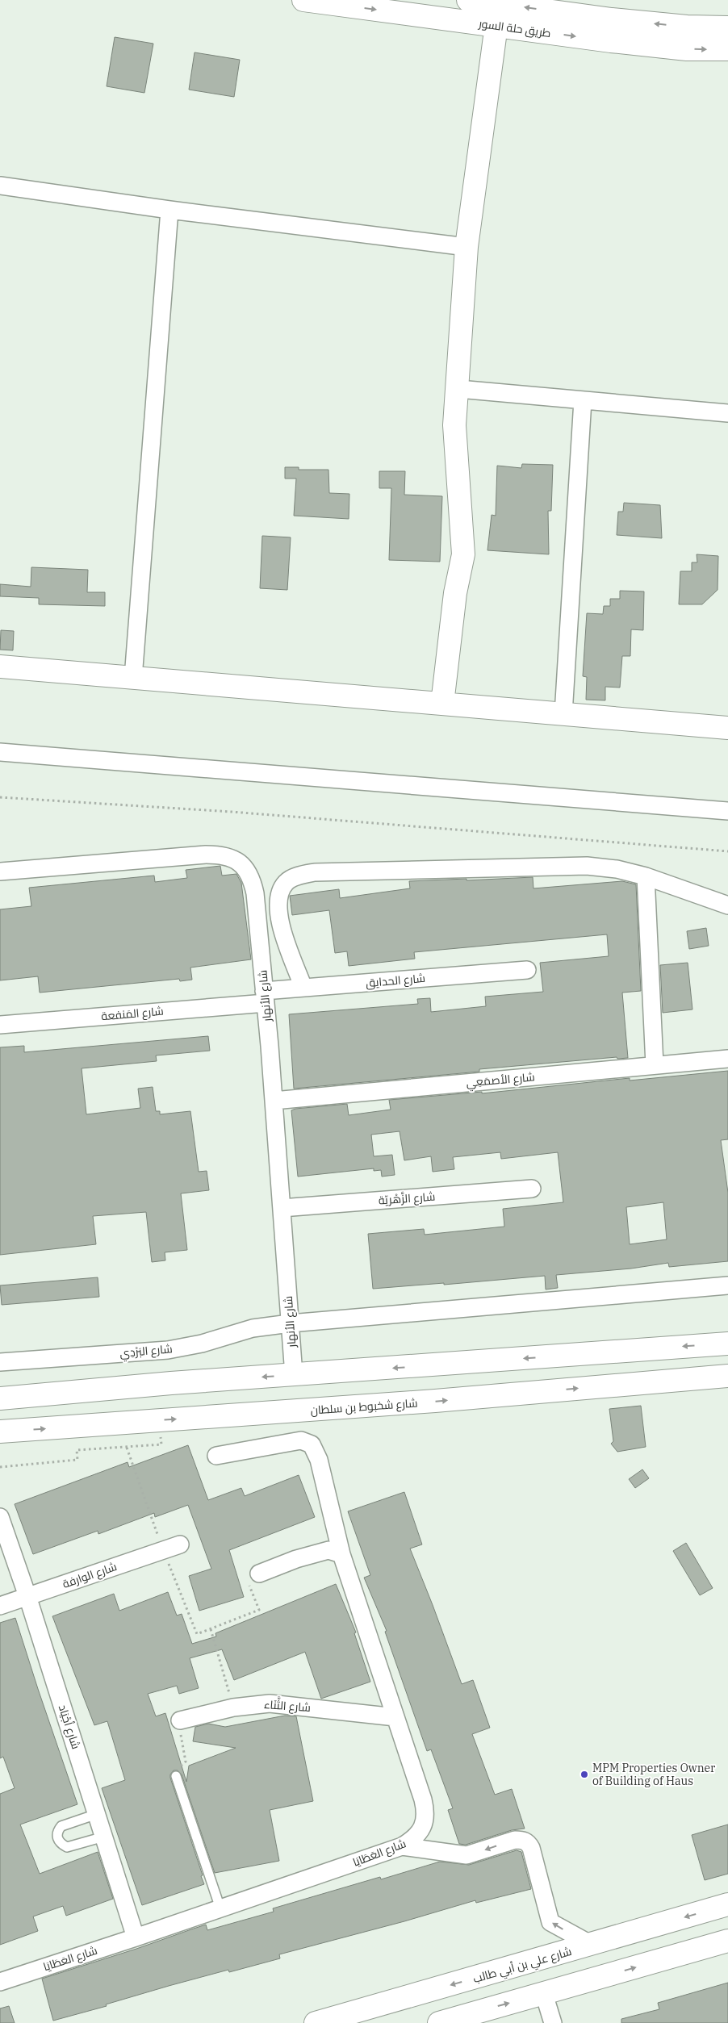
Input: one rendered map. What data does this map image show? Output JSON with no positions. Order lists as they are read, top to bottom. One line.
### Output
{"streets":{"main road":["طريق حلة السور","شارع شخبوط بن سلطان","شارع علي بن أبي طالب"],"street":["شارع الحدايق","شارع الأنهار","شارع المَنفعة","شارع الأصمَعِي","شارع الزَّهْريّة","شارع البَرْدِي","شارع الوارفة","شارع الثَّنَاء","شارع أجْيَاد","شارع العَطَايَا"]},"crossings":[["شارع الحدايق","شارع الأنهار"],["شارع الحدايق","شارع المَنفعة"],["شارع الأنهار","شارع المَنفعة"],["شارع الأنهار","شارع الأصمَعِي"],["شارع الأنهار","شارع الزَّهْريّة"],["شارع الأنهار","شارع البَرْدِي"],["شارع الوارفة","شارع أجْيَاد"],["شارع الثَّنَاء","شارع العَطَايَا"],["شارع أجْيَاد","شارع العَطَايَا"]],"places":["MPM Properties Owner of Building of Haus"]}
